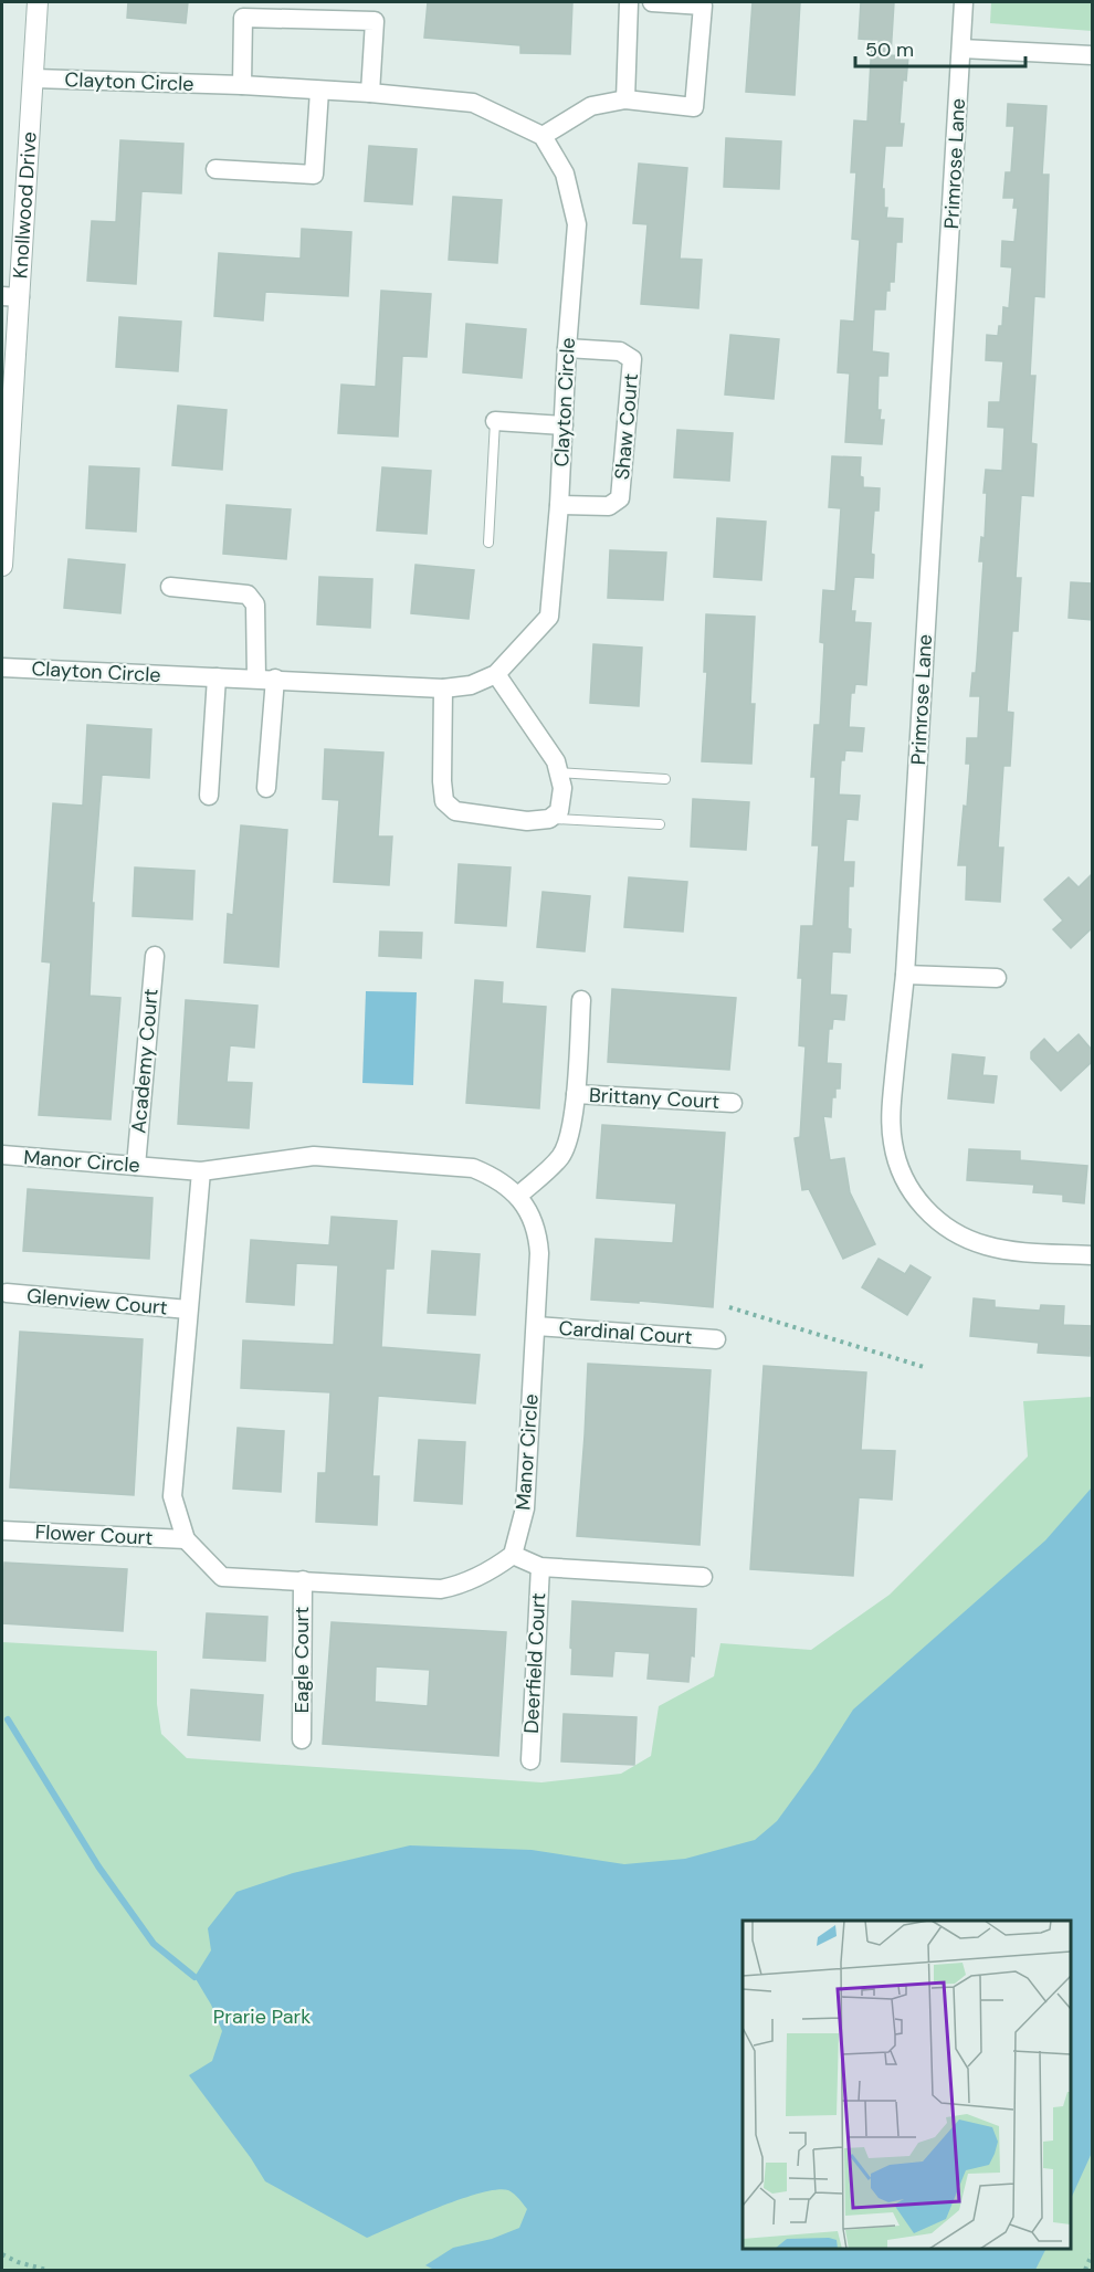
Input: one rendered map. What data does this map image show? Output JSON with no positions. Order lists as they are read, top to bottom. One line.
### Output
{"streets":{"street":["Clayton Circle","Primrose Lane","Knollwood Drive","Shaw Court","Academy Court","Brittany Court","Manor Circle","Glenview Court","Cardinal Court","Flower Court","Eagle Court","Deerfield Court"]},"crossings":[["Clayton Circle","Knollwood Drive"],["Clayton Circle","Shaw Court"],["Academy Court","Manor Circle"],["Manor Circle","Cardinal Court"]],"parks":["Prarie Park"],"scale_bar":"50 m"}
